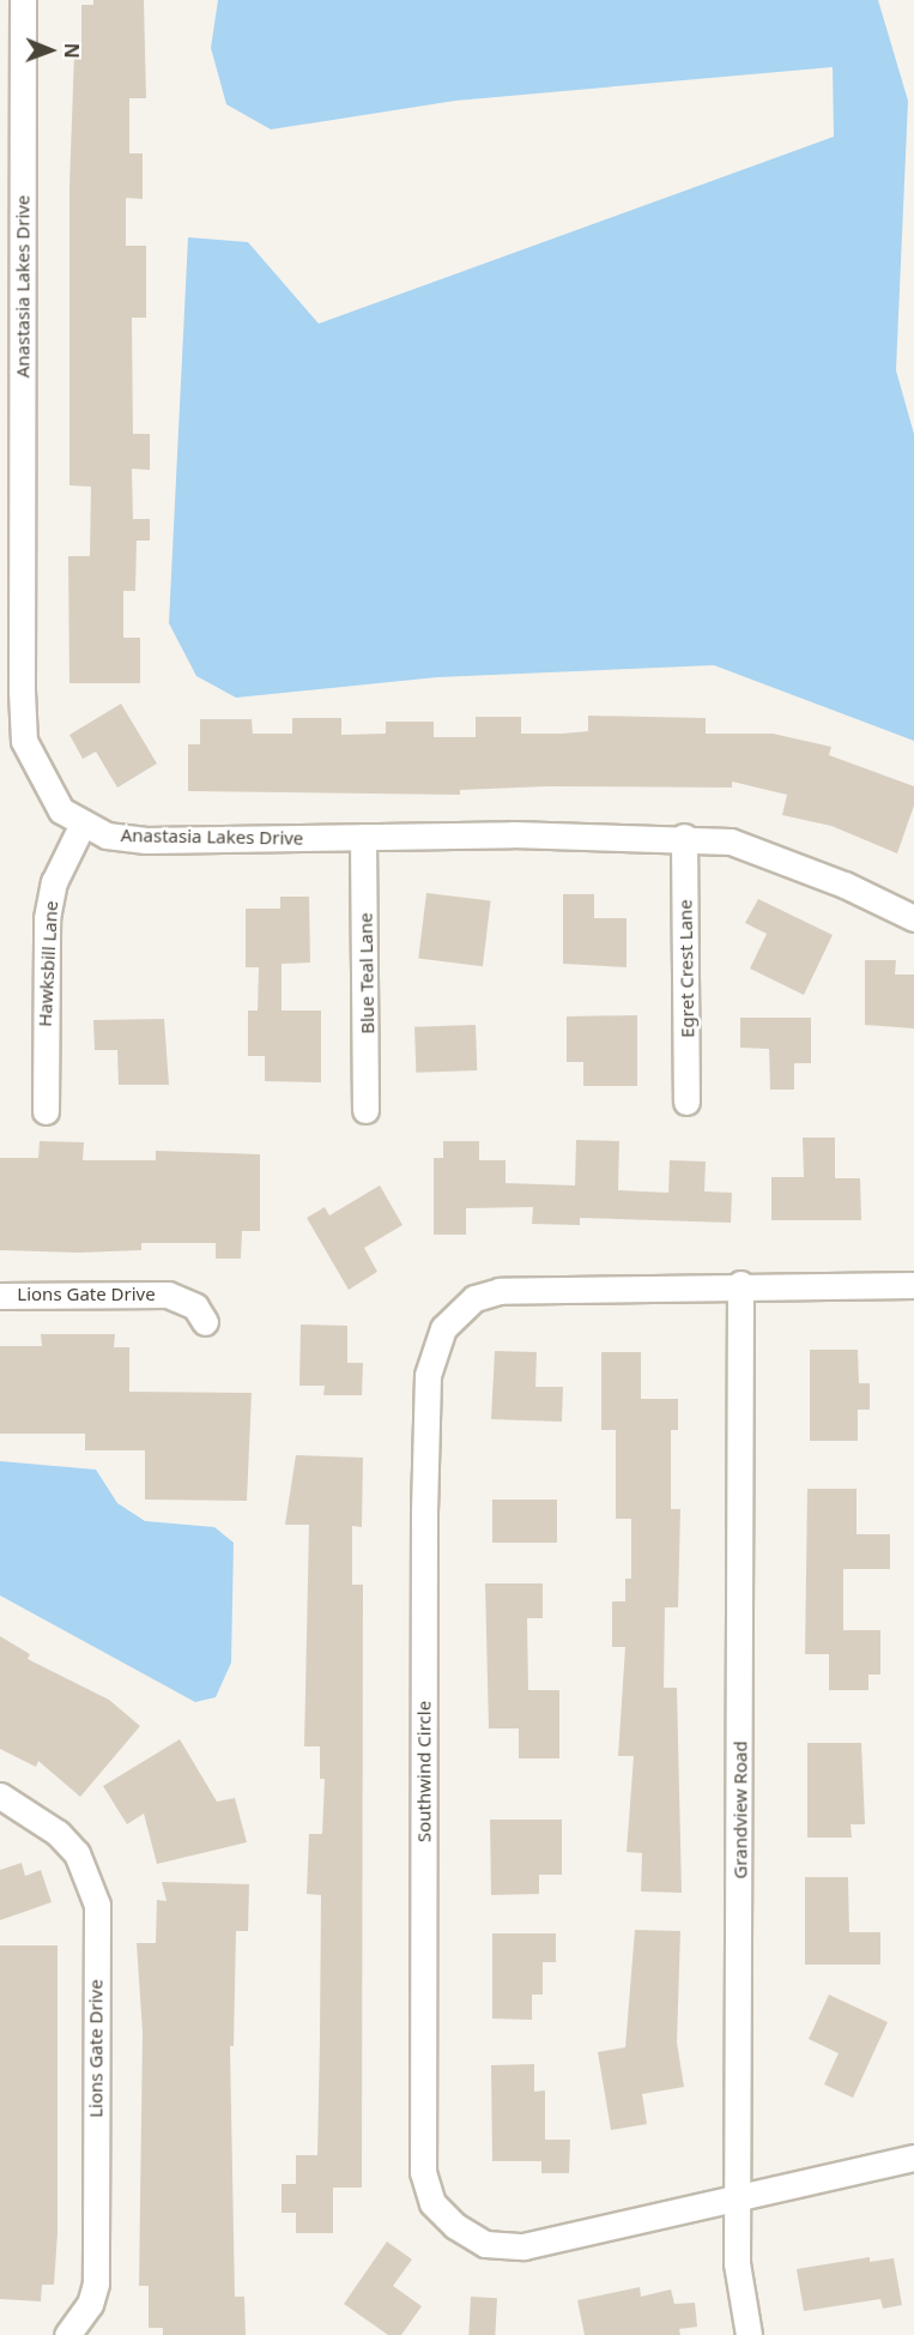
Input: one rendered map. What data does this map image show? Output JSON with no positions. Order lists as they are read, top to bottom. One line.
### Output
{"streets":{"street":["Anastasia Lakes Drive","Hawksbill Lane","Egret Crest Lane","Blue Teal Lane","Lions Gate Drive","Southwind Circle","Grandview Road"]},"crossings":[["Anastasia Lakes Drive","Hawksbill Lane"],["Anastasia Lakes Drive","Egret Crest Lane"],["Anastasia Lakes Drive","Blue Teal Lane"],["Southwind Circle","Grandview Road"]],"north":"right"}
